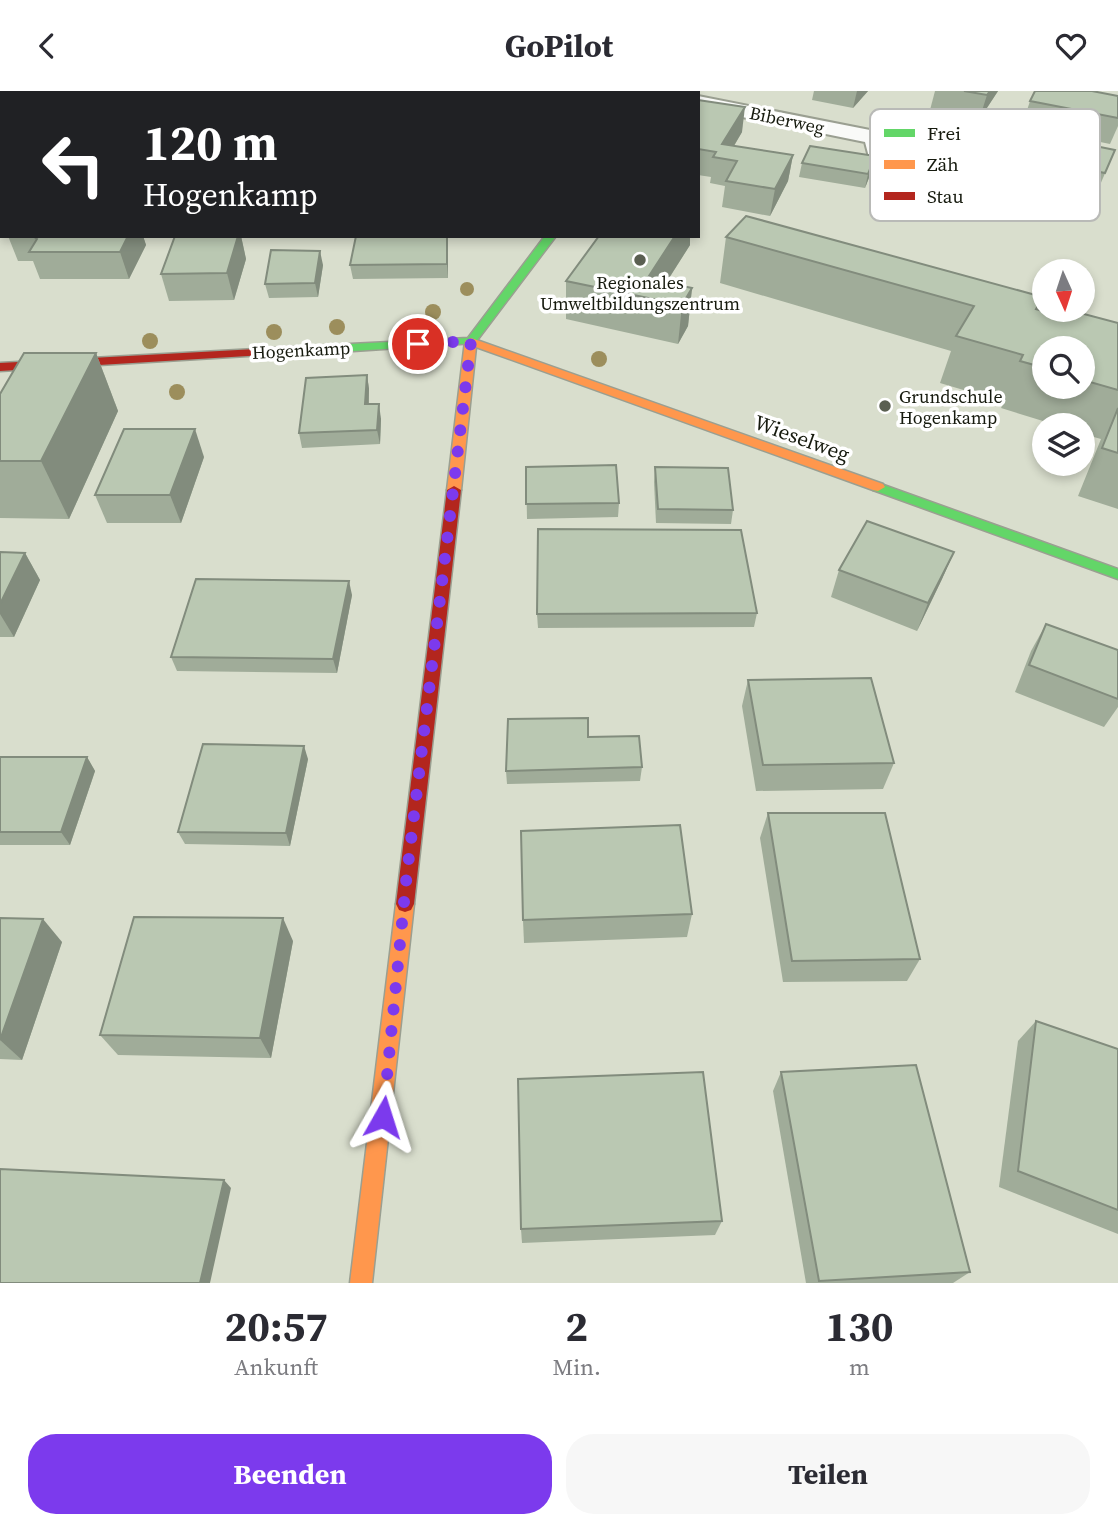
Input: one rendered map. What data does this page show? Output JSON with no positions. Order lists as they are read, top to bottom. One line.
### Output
{"streets":{"street":["Biberweg","Hogenkamp","Wieselweg"]},"crossings":[["Hogenkamp","Wieselweg"]],"places":["Regionales Umweltbildungszentrum","Grundschule Hogenkamp"],"legend":["Frei","Zäh","Stau"],"north":"bottom","page":{"header":"GoPilot","turn":["120 m","Hogenkamp"],"eta":["20:57","Ankunft","2","Min.","130","m"],"buttons":["Beenden","Teilen"]}}
